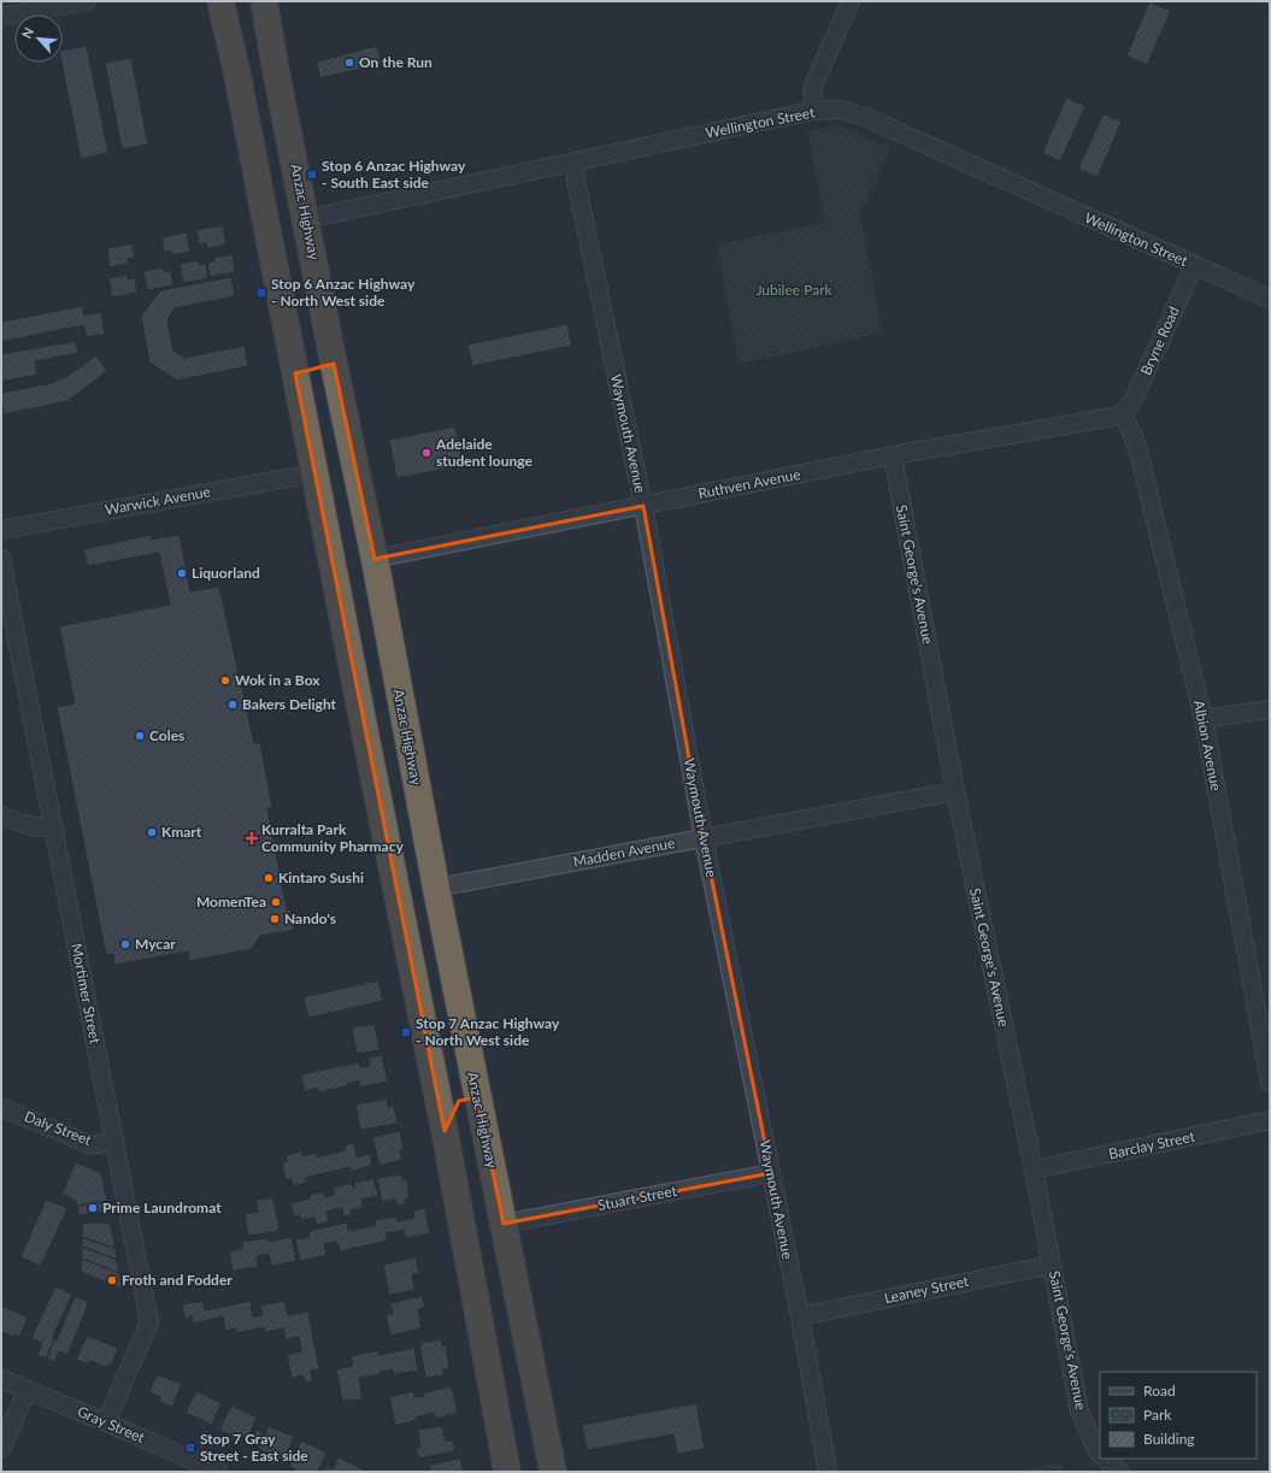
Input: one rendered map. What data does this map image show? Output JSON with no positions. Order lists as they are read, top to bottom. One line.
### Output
{"streets":{"highway":["Anzac Highway"],"street":["Wellington Street","Bryne Road","Waymouth Avenue","Ruthven Avenue","Warwick Avenue","Saint George's Avenue","Albion Avenue","Madden Avenue","Mortimer Street","Daly Street","Barclay Street","Stuart Street","Leaney Street","Gray Street"]},"crossings":[["Wellington Street","Anzac Highway"],["Wellington Street","Bryne Road"],["Wellington Street","Waymouth Avenue"],["Anzac Highway","Ruthven Avenue"],["Anzac Highway","Madden Avenue"],["Anzac Highway","Stuart Street"],["Bryne Road","Ruthven Avenue"],["Bryne Road","Albion Avenue"],["Waymouth Avenue","Ruthven Avenue"],["Waymouth Avenue","Madden Avenue"],["Waymouth Avenue","Stuart Street"],["Waymouth Avenue","Leaney Street"],["Ruthven Avenue","Saint George's Avenue"],["Ruthven Avenue","Albion Avenue"],["Saint George's Avenue","Madden Avenue"],["Saint George's Avenue","Barclay Street"],["Saint George's Avenue","Leaney Street"],["Mortimer Street","Daly Street"],["Mortimer Street","Gray Street"]],"parks":["Jubilee Park"],"places":{"other":["On the Run","Adelaide student lounge","Liquorland","Wok in a Box","Bakers Delight","Coles","Kmart","Kintaro Sushi","MomenTea","Nando's","Mycar","Prime Laundromat","Froth and Fodder"],"transit":["Stop 6 Anzac Highway - South East side","Stop 6 Anzac Highway - North West side","Stop 7 Anzac Highway - North West side","Stop 7 Gray Street - East side"],"health":["Kurralta Park Community Pharmacy"]},"legend":["Road","Park","Building"],"north":"top left"}
